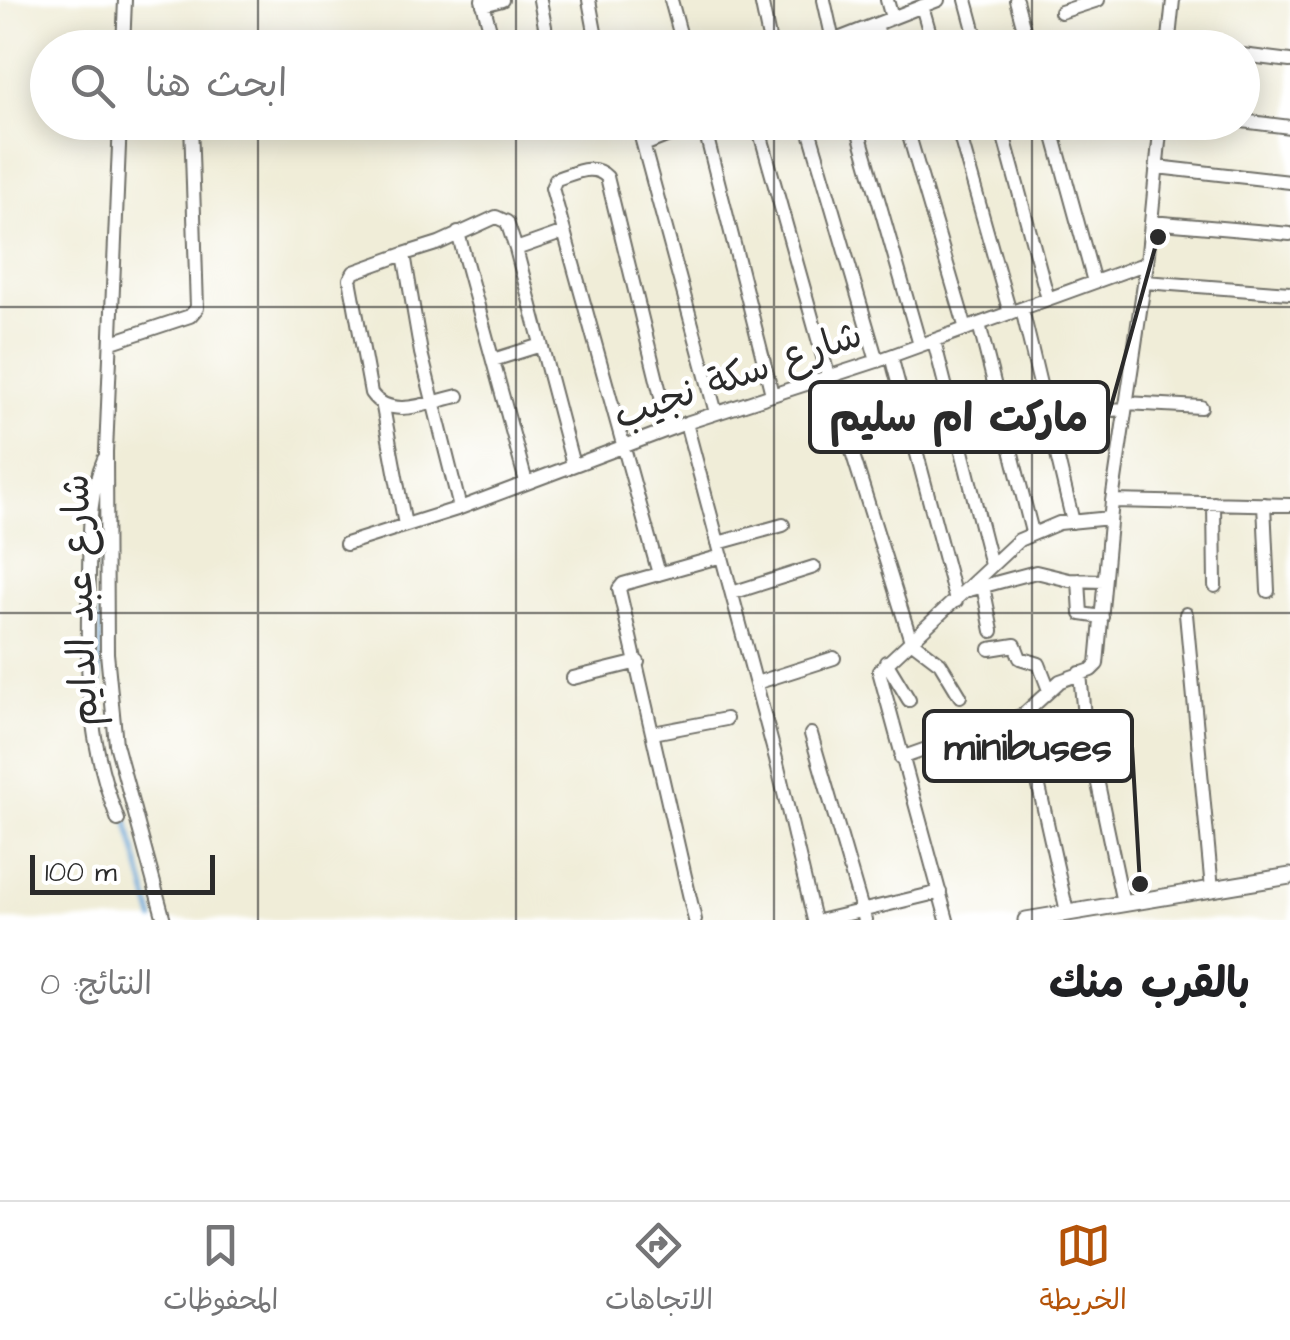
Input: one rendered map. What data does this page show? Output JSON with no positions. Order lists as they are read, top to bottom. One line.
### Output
{"streets":{"street":["شارع سكة نجيب","شارع عبد الدايم"]},"places":["ماركت ام سليم","minibuses"],"scale_bar":"100 m","page":{"search":"ابحث هنا","scale":"100 m","heading":["بالقرب منك","النتائج: 0"],"nav":["الخريطة","الاتجاهات","المحفوظات"]}}
